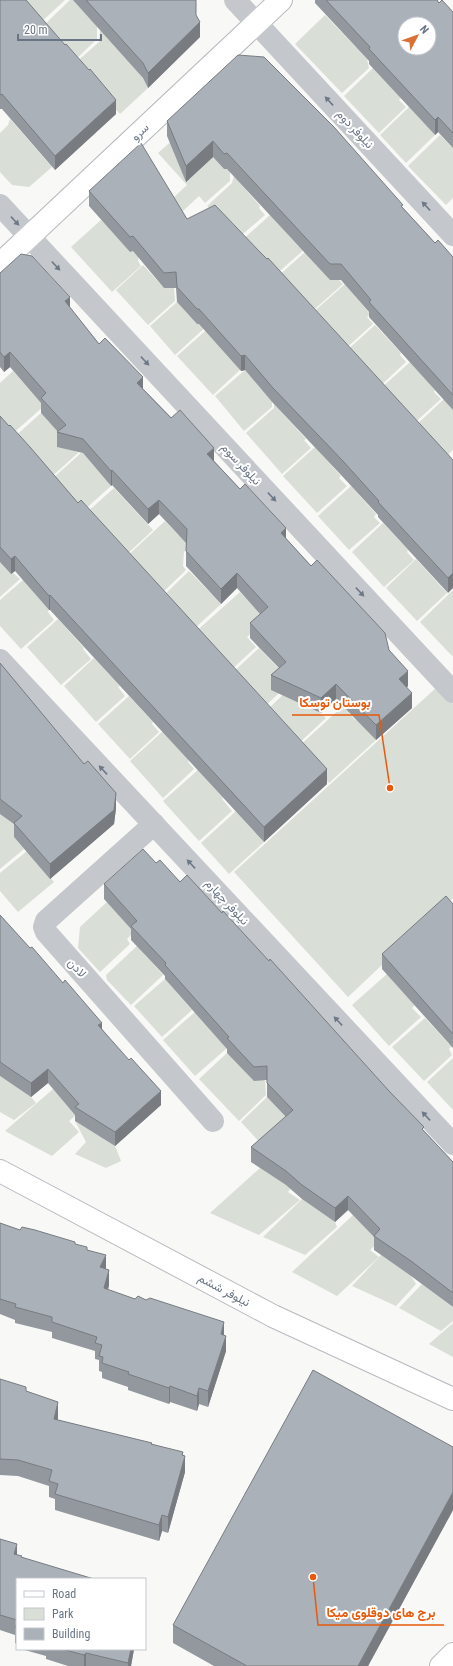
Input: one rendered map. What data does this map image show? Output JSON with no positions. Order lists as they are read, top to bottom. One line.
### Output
{"streets":{"street":["نیلوفر دوم","سرو","نیلوفر سوم","نیلوفر چهارم","لادن","نیلوفر ششم"]},"crossings":[["نیلوفر دوم","سرو"],["سرو","نیلوفر سوم"],["نیلوفر چهارم","لادن"]],"one_way":["نیلوفر دوم","نیلوفر سوم","نیلوفر چهارم"],"places":["بوستان توسکا","برج های دوقلوی میکا"],"legend":["Road","Park","Building"],"scale_bar":"20 m","north":"top right"}
